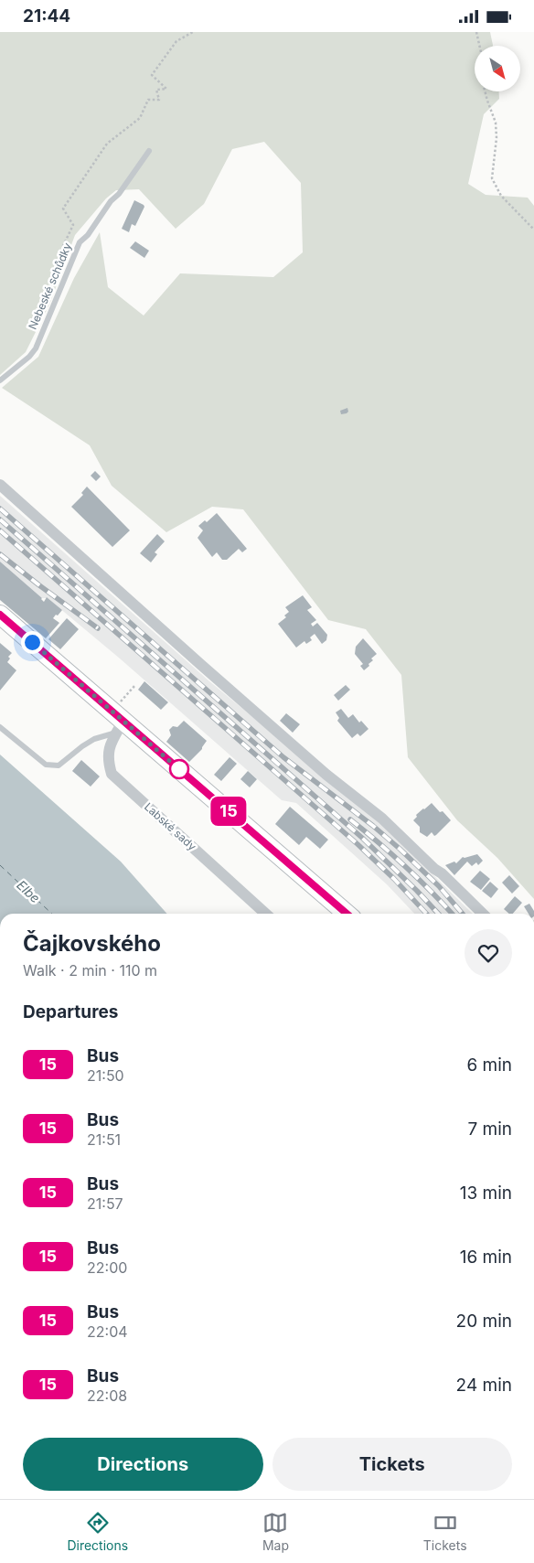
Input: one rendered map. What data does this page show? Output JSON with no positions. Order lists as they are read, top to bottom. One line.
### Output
{"streets":{"street":["Labské sady"],"lane":["Nebeské schůdky"]},"water":["Elbe"],"lines":["bus line 15"],"north":"bottom right","page":{"status":"21:44","on_map":"15","heading":[["Čajkovského","Walk · 2 min · 110 m"],"Departures"],"list":[{"mark":"15","name":"Bus","note":"21:50","value":"6 min"},{"mark":"15","name":"Bus","note":"21:51","value":"7 min"},{"mark":"15","name":"Bus","note":"21:57","value":"13 min"},{"mark":"15","name":"Bus","note":"22:00","value":"16 min"},{"mark":"15","name":"Bus","note":"22:04","value":"20 min"},{"mark":"15","name":"Bus","note":"22:08","value":"24 min"}],"buttons":["Directions","Tickets"],"tabs":["Directions","Map","Tickets"]}}
